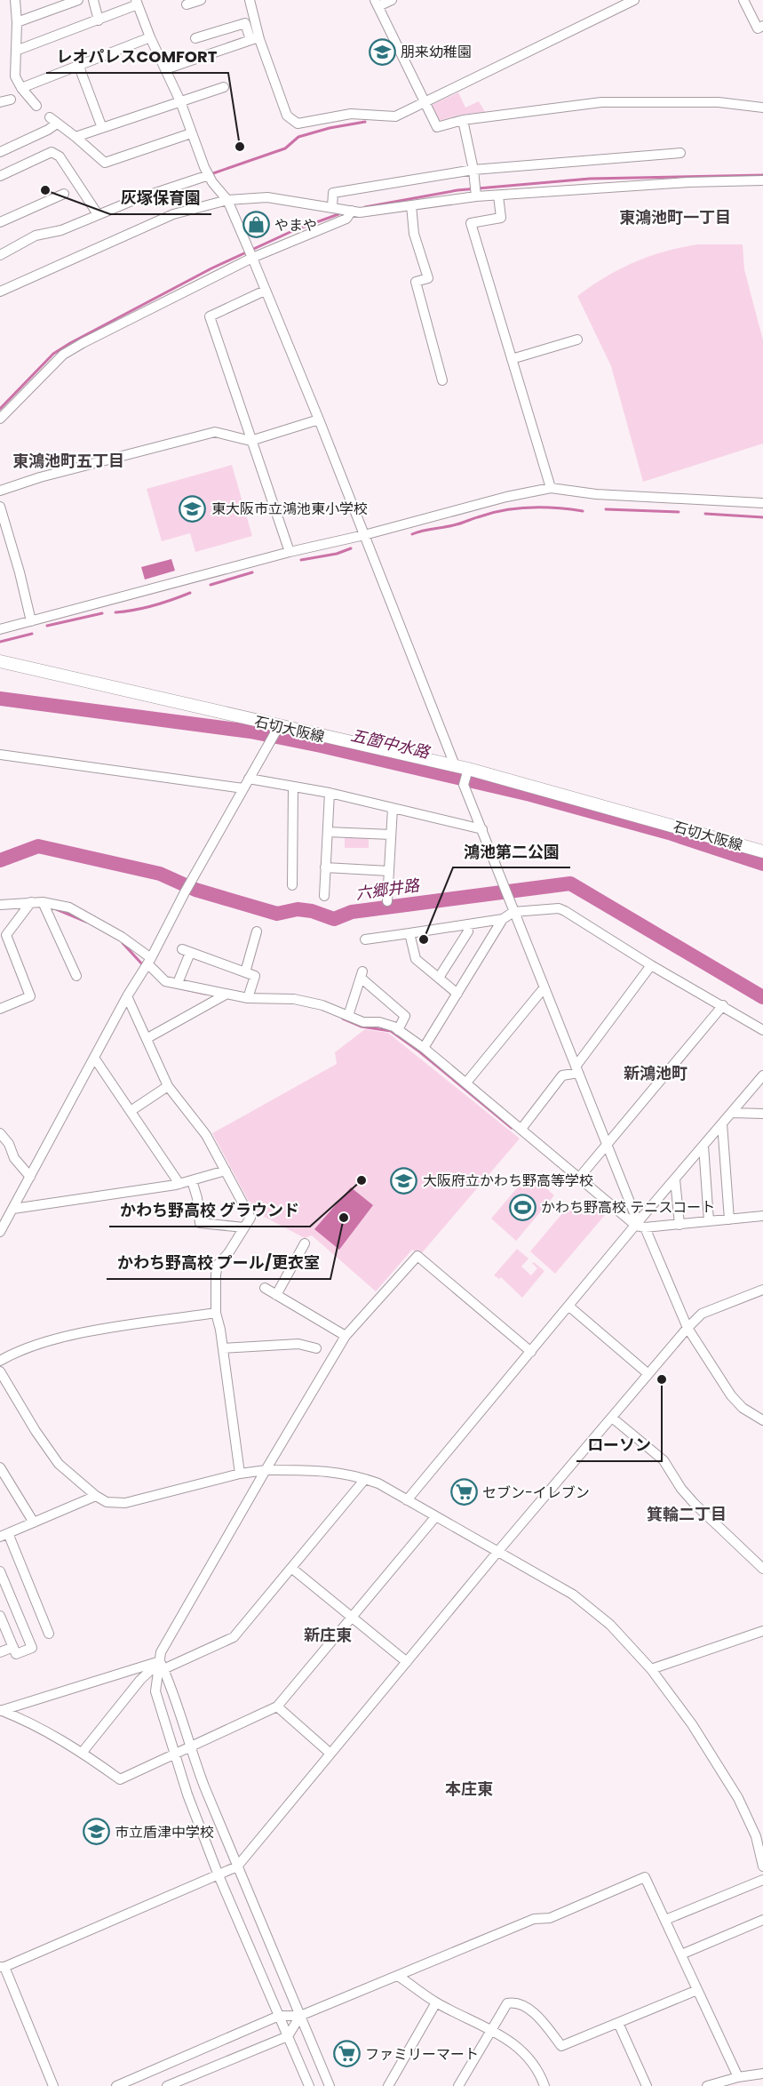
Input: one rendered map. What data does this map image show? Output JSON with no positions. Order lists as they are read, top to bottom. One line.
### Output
{"streets":{"main road":["石切大阪線"]},"districts":["東鴻池町一丁目","東鴻池町五丁目","新鴻池町","箕輪二丁目","新庄東","本庄東"],"water":["五箇中水路","六郷井路"],"places":{"school or university":["朋来幼稚園","東大阪市立鴻池東小学校","大阪府立かわち野高等学校","市立盾津中学校"],"other":["レオパレスCOMFORT","灰塚保育園","鴻池第二公園","かわち野高校 グラウンド","かわち野高校 プール/更衣室","ローソン"],"shop":["やまや"],"sports":["かわち野高校 テニスコート"],"supermarket":["セブン-イレブン","ファミリーマート"]}}
